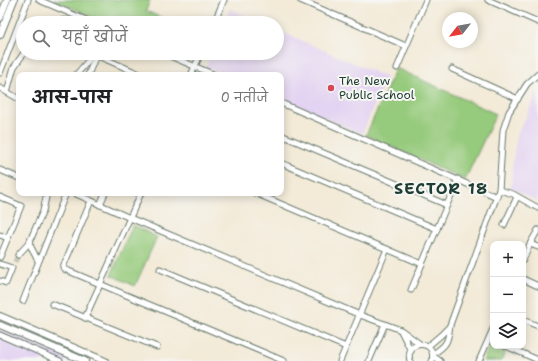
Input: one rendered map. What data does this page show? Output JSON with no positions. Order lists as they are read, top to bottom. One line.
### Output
{"districts":["SECTOR 18"],"places":["The New Public School"],"north":"bottom left","page":{"search":"यहाँ खोजें","heading":["आस-पास","0 नतीजे"],"map_buttons":["+","−"]}}
